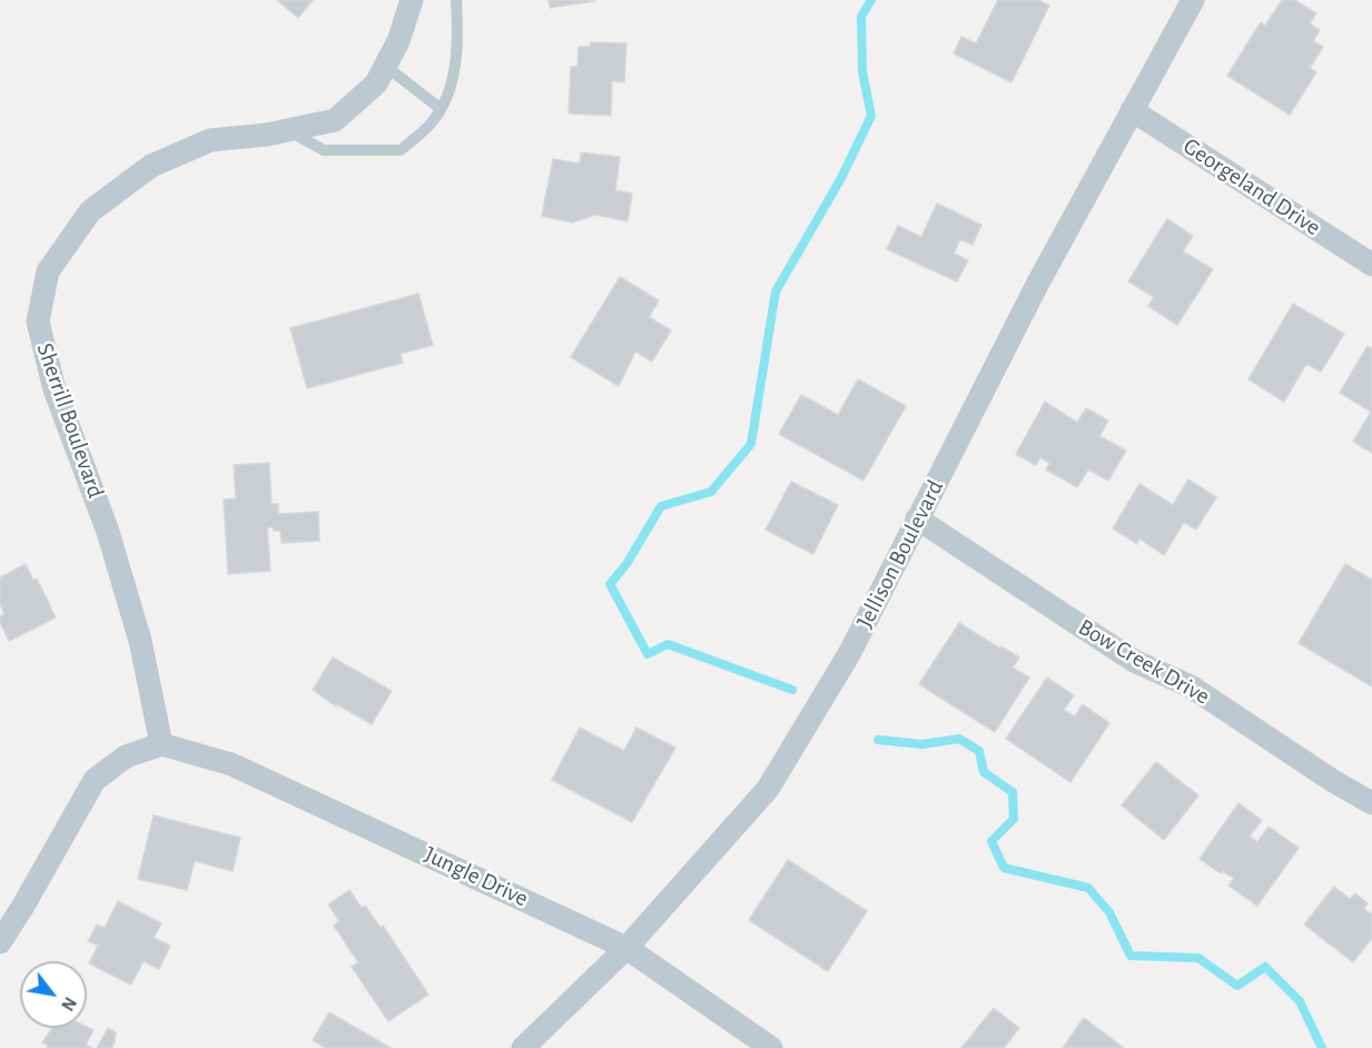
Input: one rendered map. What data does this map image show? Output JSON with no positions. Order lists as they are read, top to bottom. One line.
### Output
{"streets":{"street":["Georgeland Drive","Sherrill Boulevard","Jellison Boulevard","Bow Creek Drive","Jungle Drive"]},"crossings":[["Georgeland Drive","Jellison Boulevard"],["Sherrill Boulevard","Jungle Drive"],["Jellison Boulevard","Bow Creek Drive"],["Jellison Boulevard","Jungle Drive"]],"north":"bottom right"}
